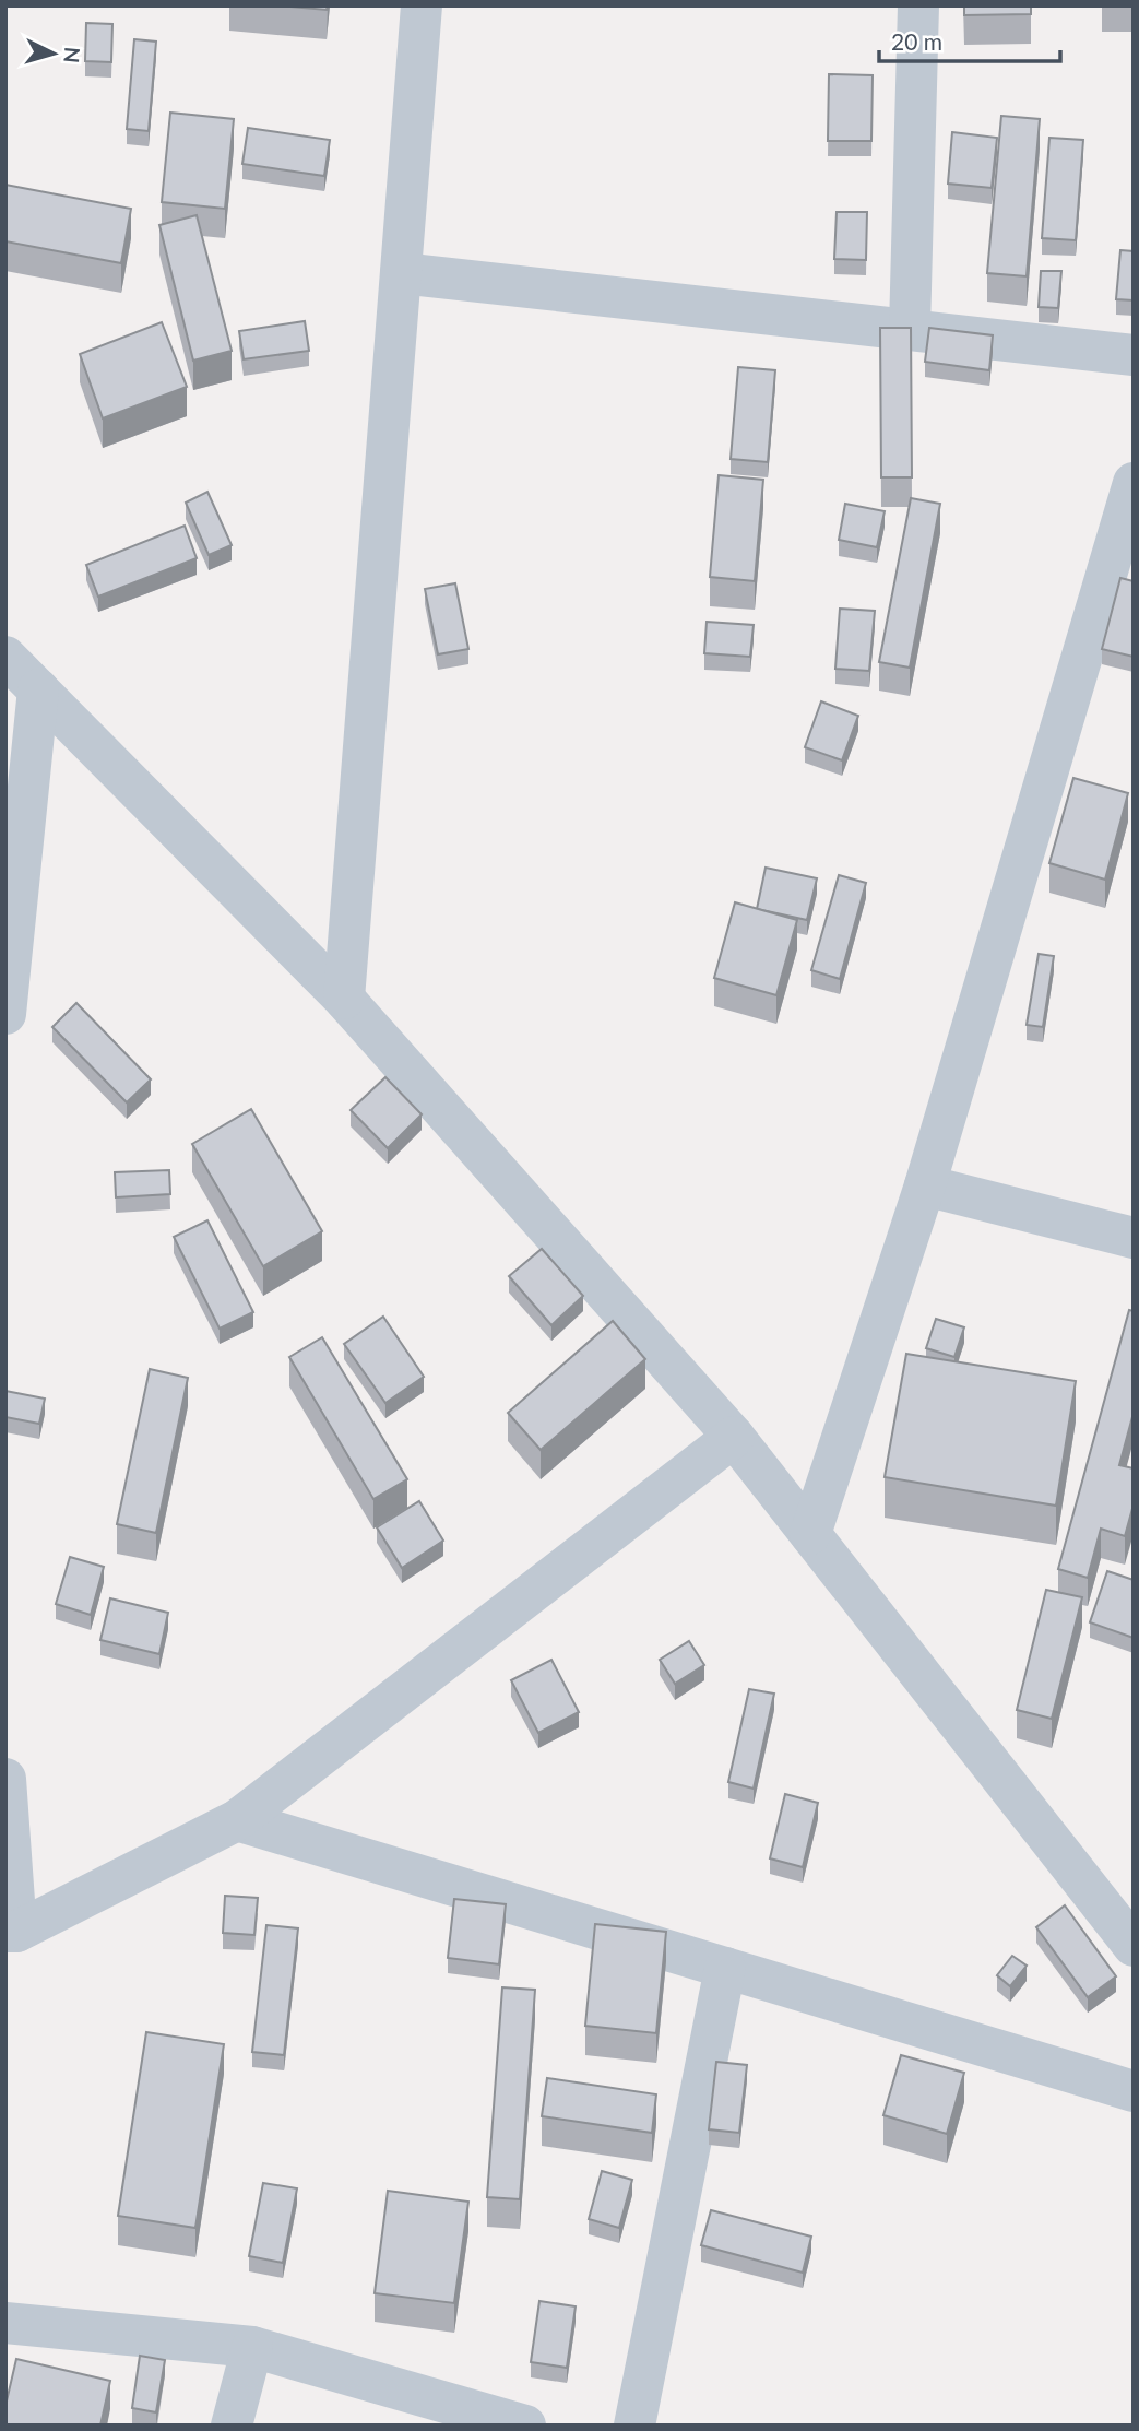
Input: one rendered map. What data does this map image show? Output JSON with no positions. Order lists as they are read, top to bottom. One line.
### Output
{"scale_bar":"20 m","north":"right"}
